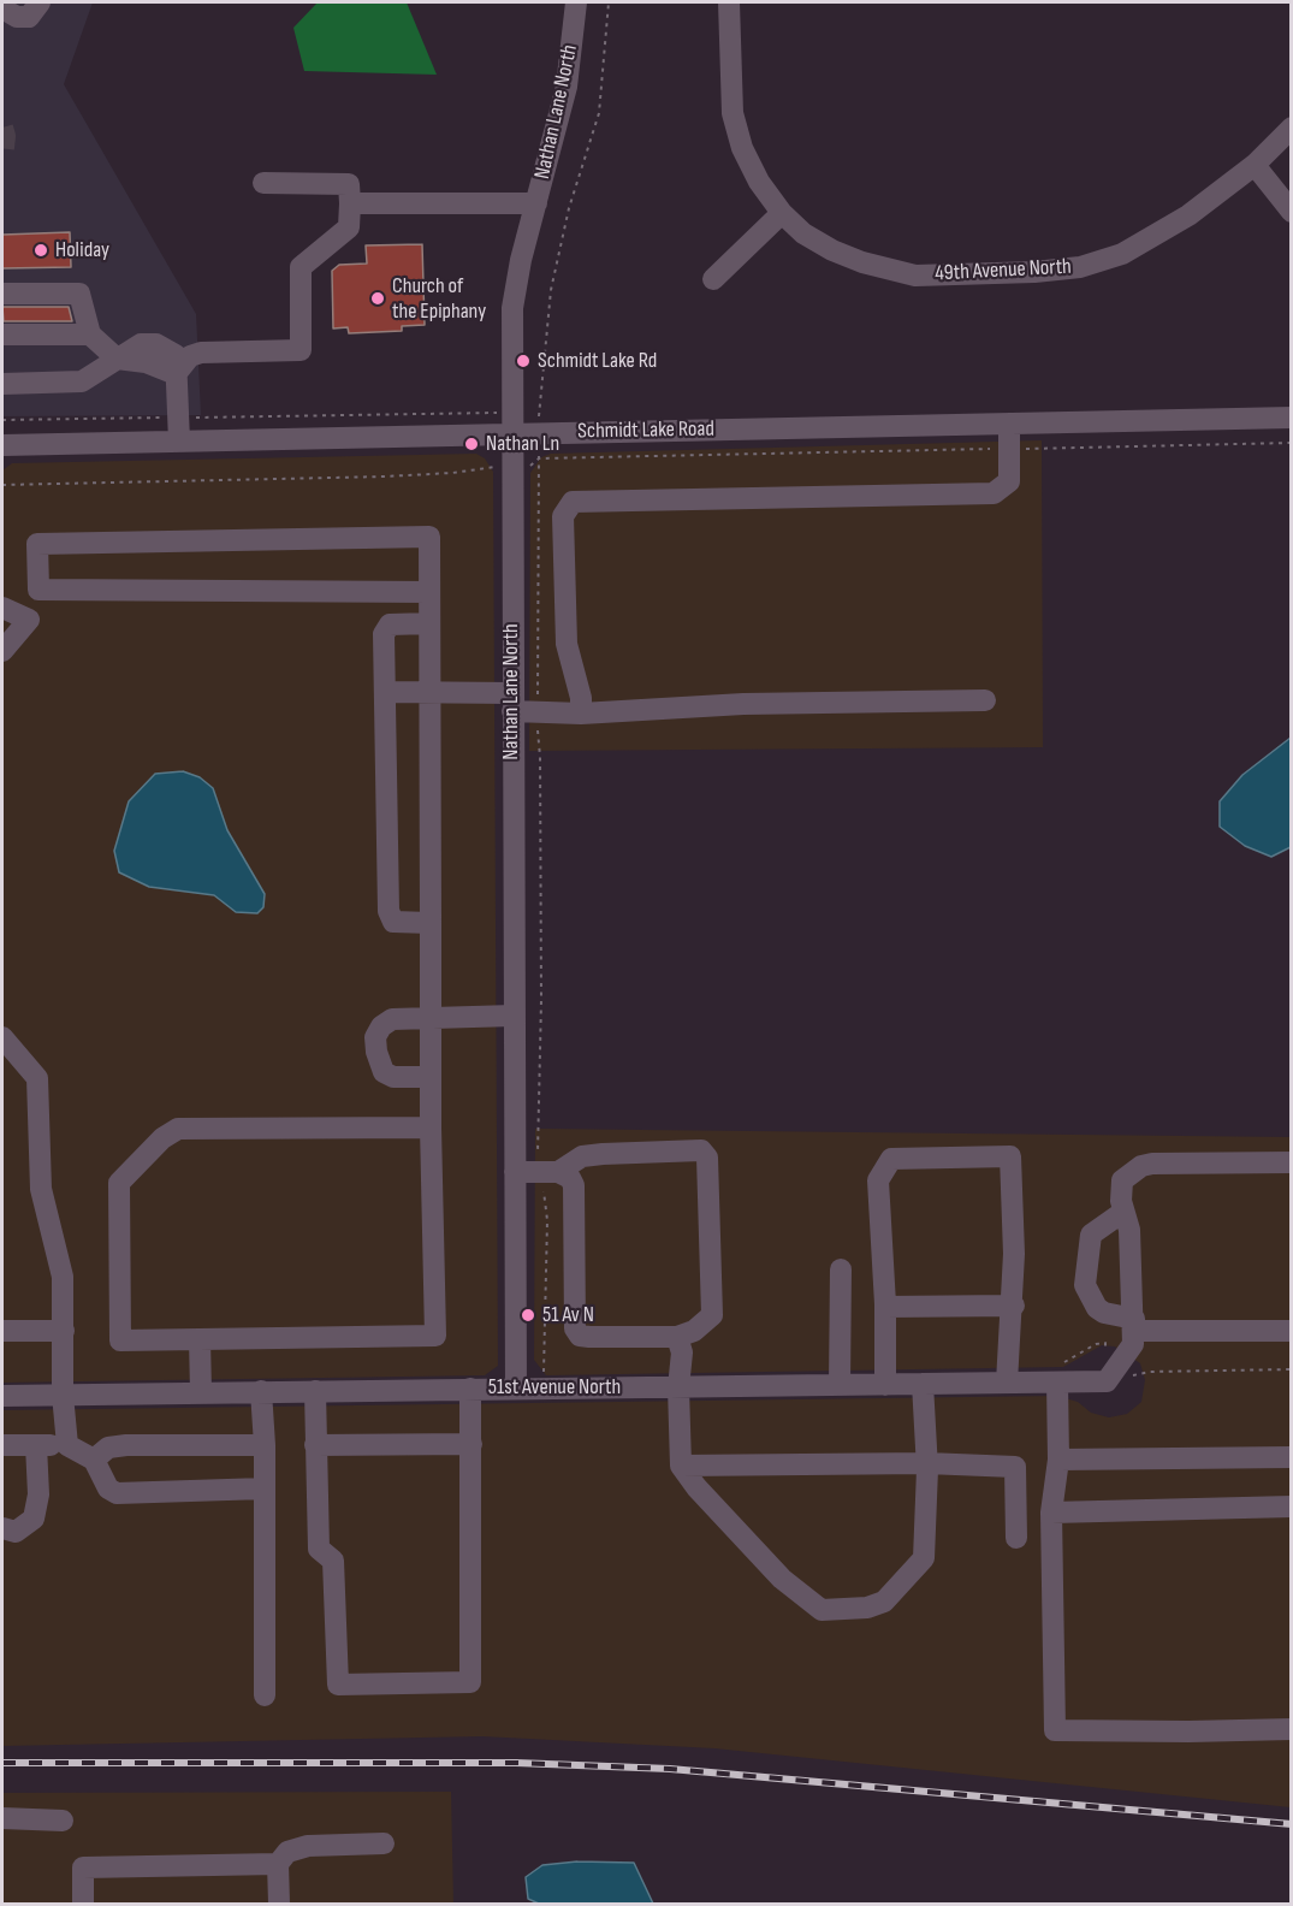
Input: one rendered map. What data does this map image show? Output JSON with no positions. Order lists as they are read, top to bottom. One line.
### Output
{"streets":{"street":["Nathan Lane North","49th Avenue North","Schmidt Lake Road","51st Avenue North"]},"crossings":[["Nathan Lane North","Schmidt Lake Road"],["Nathan Lane North","51st Avenue North"]],"places":["Holiday","Church of the Epiphany","Schmidt Lake Rd","Nathan Ln","51 Av N"]}
